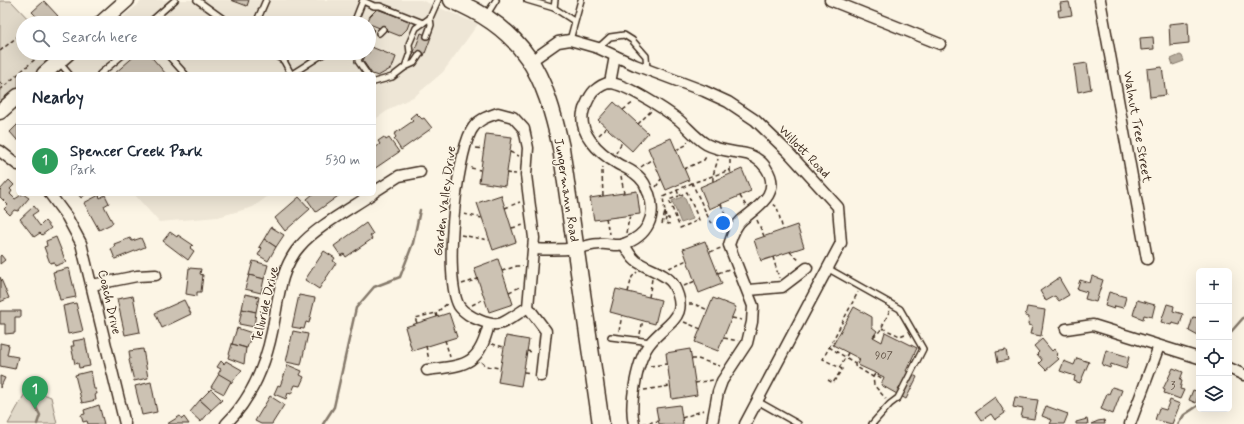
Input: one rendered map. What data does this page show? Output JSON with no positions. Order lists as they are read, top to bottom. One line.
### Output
{"streets":{"main road":["Jungermann Road"],"street":["Walnut Tree Street","Willott Road","Garden Valley Drive","Coach Drive","Telluride Drive"]},"house_numbers":["907","3"],"page":{"search":"Search here","heading":"Nearby","list":[{"mark":"1","name":"Spencer Creek Park","note":"Park","value":"530 m"}],"map_buttons":["+","−"],"pins":"1"}}
